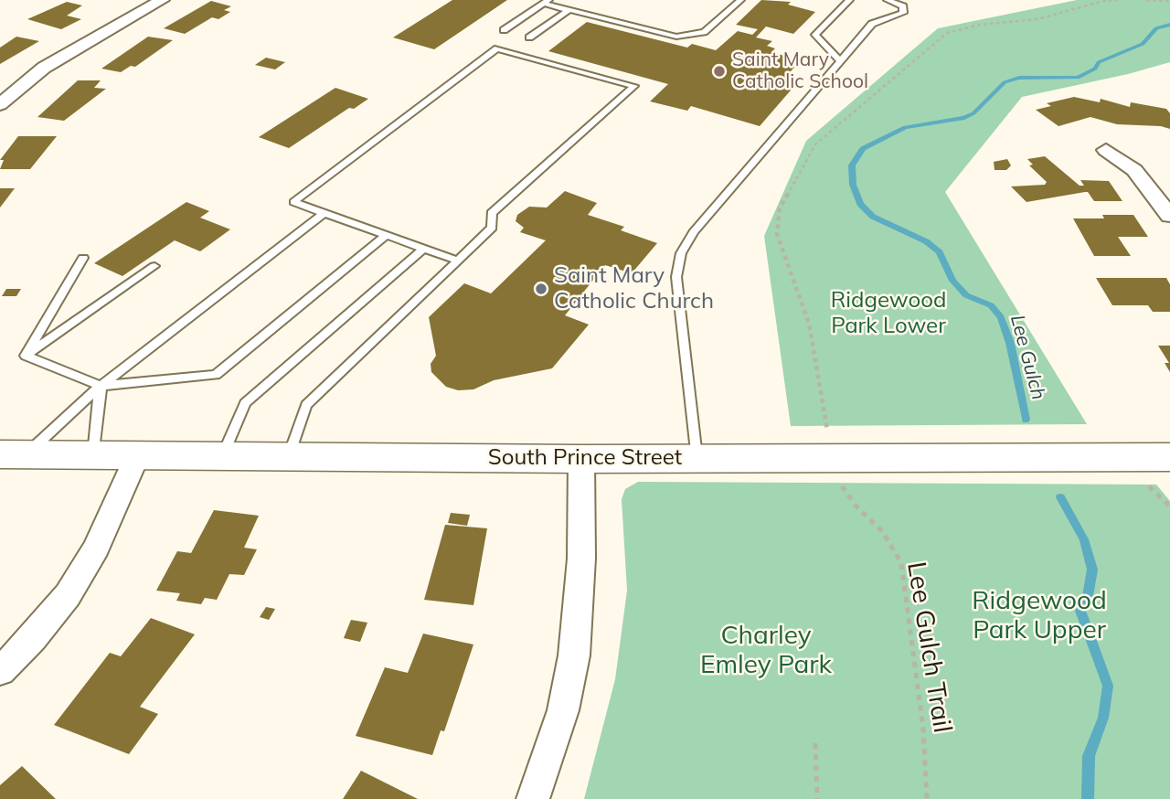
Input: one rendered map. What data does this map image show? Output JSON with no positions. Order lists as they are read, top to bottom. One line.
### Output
{"streets":{"street":["South Prince Street"],"path":["Lee Gulch Trail"]},"water":["Lee Gulch"],"parks":["Ridgewood Park Lower","Ridgewood Park Upper","Charley Emley Park"],"places":["Saint Mary Catholic School","Saint Mary Catholic Church"]}
